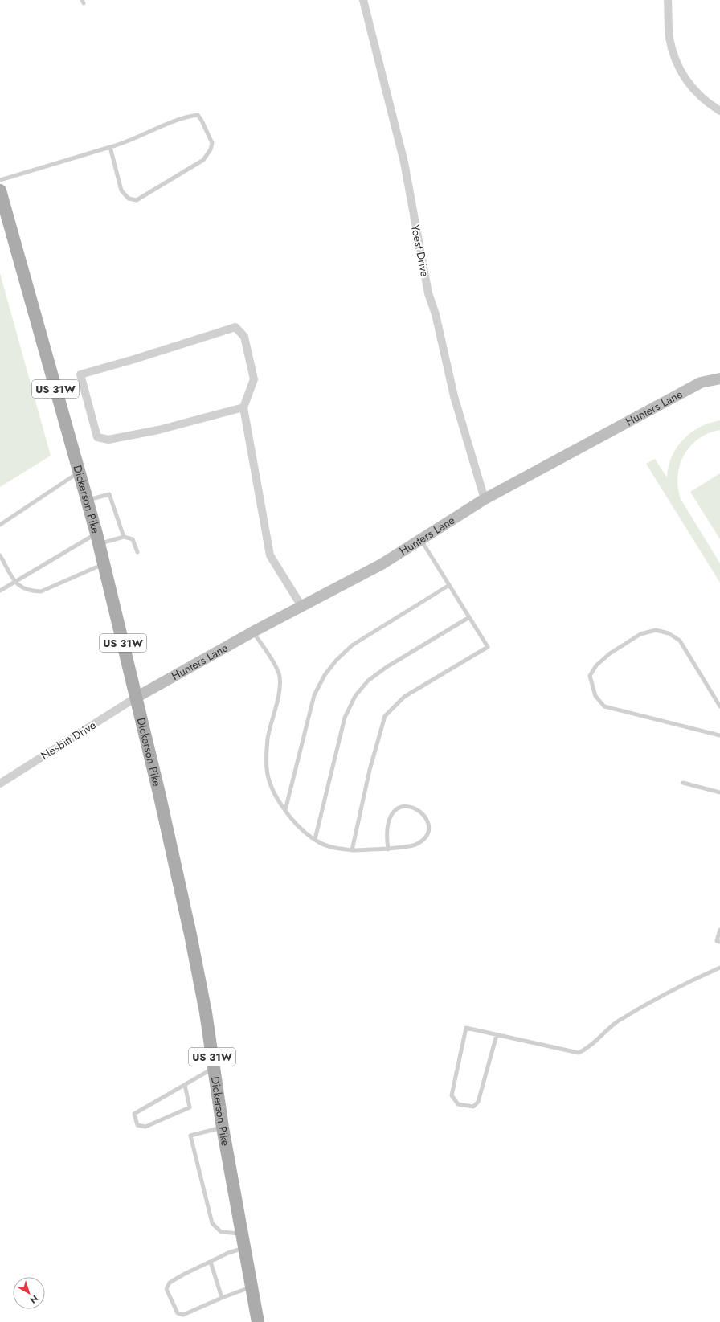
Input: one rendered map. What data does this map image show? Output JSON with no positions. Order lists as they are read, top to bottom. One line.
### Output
{"streets":{"main road":["US 31W","Dickerson Pike"],"street":["Yoest Drive","Hunters Lane","Nesbitt Drive"]},"crossings":[["Yoest Drive","Hunters Lane"],["Hunters Lane","Dickerson Pike"],["Hunters Lane","Nesbitt Drive"],["Dickerson Pike","Nesbitt Drive"]],"north":"bottom right"}
